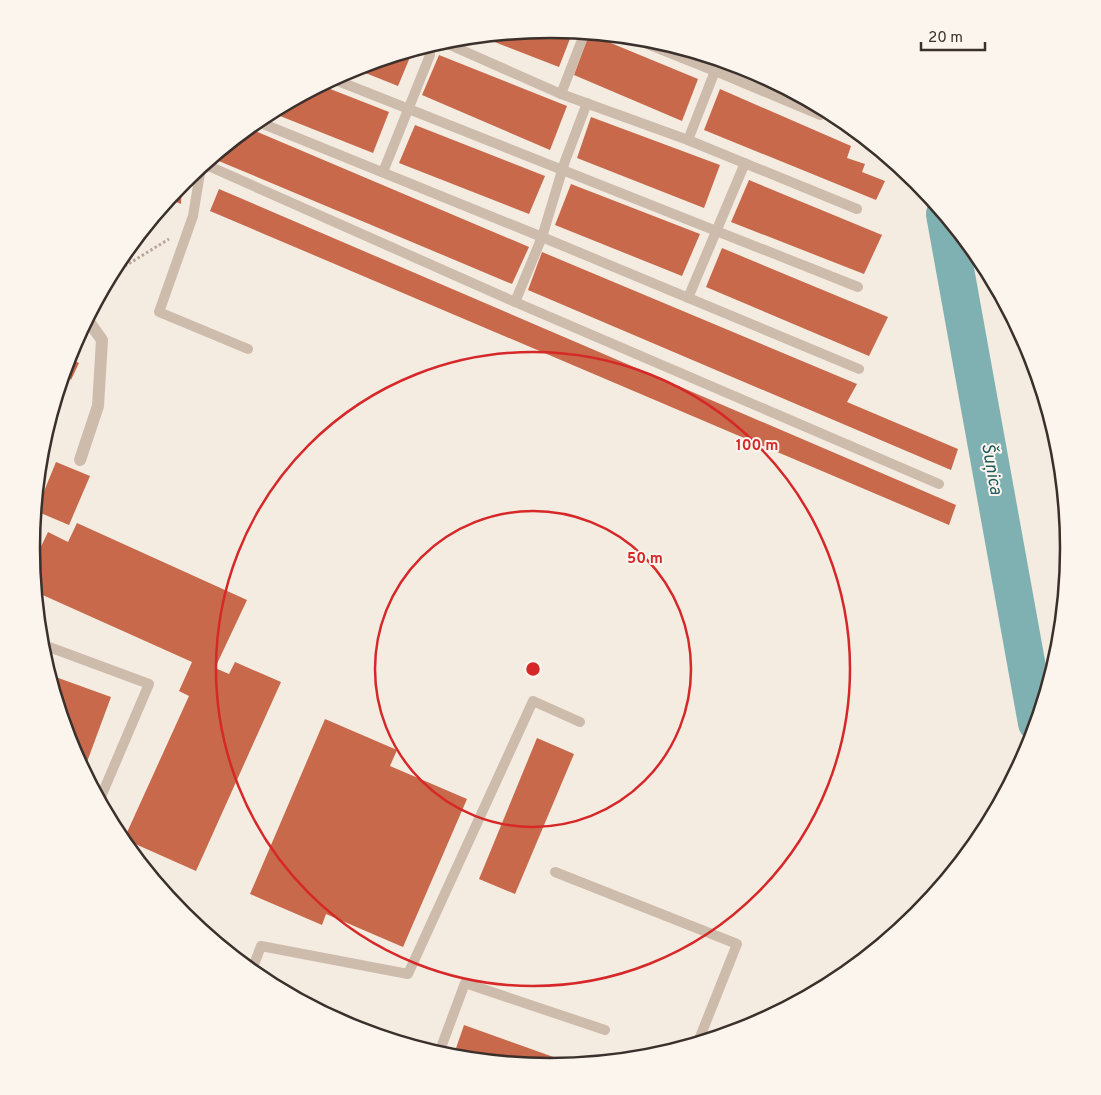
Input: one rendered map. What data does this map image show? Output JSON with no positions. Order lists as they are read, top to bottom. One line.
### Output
{"water":["Šuņica"],"scale_bar":"20 m","rings":["100 m","50 m"]}
